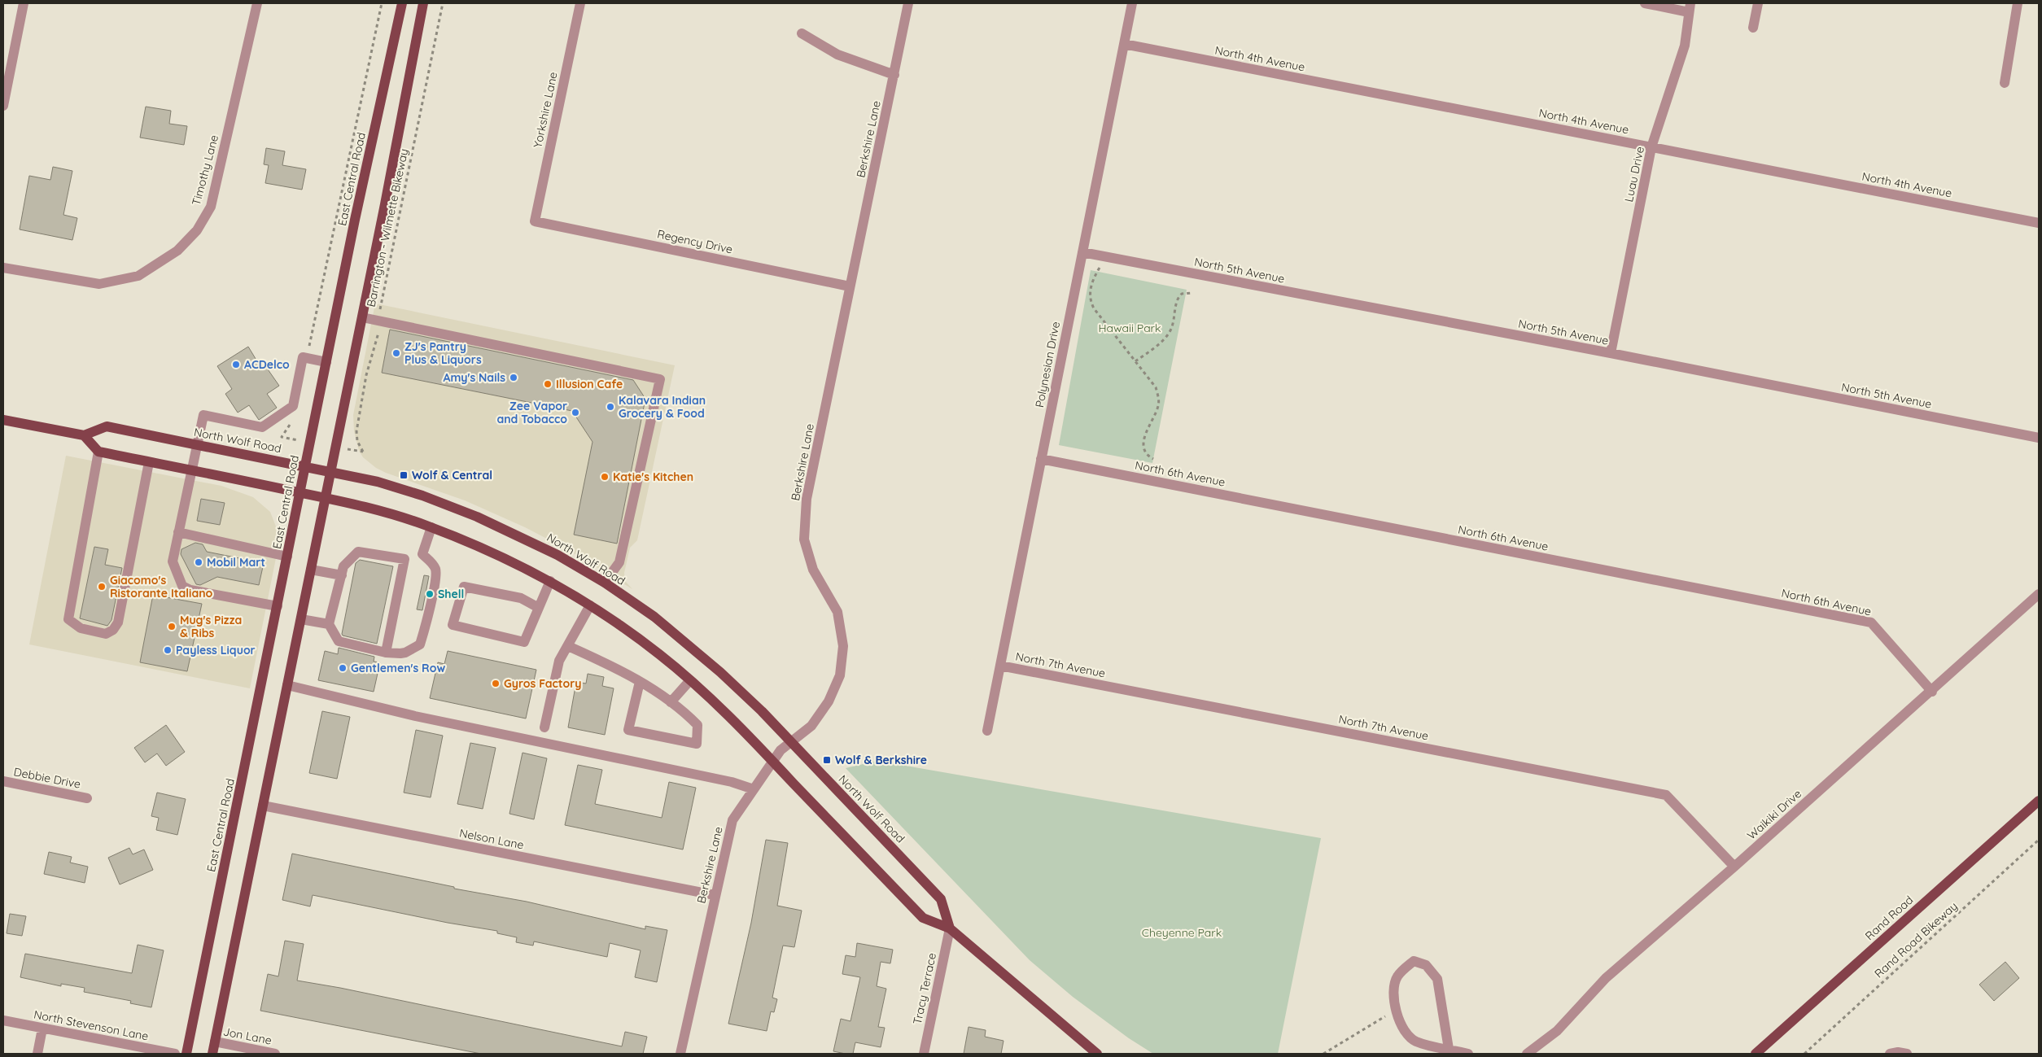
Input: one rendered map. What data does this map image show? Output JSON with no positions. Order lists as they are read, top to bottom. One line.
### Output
{"streets":{"main road":["East Central Road","North Wolf Road","Rand Road"],"street":["North 4th Avenue","Yorkshire Lane","Berkshire Lane","Timothy Lane","Luau Drive","Regency Drive","North 5th Avenue","Polynesian Drive","North 6th Avenue","North 7th Avenue","Debbie Drive","Waikiki Drive","Nelson Lane","Tracy Terrace","North Stevenson Lane","Jon Lane"],"path":["Barrington - Wilmette Bikeway","Rand Road Bikeway"]},"crossings":[["North 4th Avenue","Luau Drive"],["North 4th Avenue","Polynesian Drive"],["Yorkshire Lane","Regency Drive"],["Berkshire Lane","Regency Drive"],["Berkshire Lane","North Wolf Road"],["Berkshire Lane","Nelson Lane"],["Luau Drive","North 5th Avenue"],["East Central Road","North Wolf Road"],["North 5th Avenue","Polynesian Drive"],["Polynesian Drive","North 6th Avenue"],["Polynesian Drive","North 7th Avenue"],["North Wolf Road","Tracy Terrace"],["North 6th Avenue","Waikiki Drive"],["North 7th Avenue","Waikiki Drive"]],"parks":["Hawaii Park","Cheyenne Park"],"places":{"other":["ZJ's Pantry Plus & Liquors","ACDelco","Amy's Nails","Illusion Cafe","Kalavara Indian Grocery & Food","Zee Vapor and Tobacco","Katie's Kitchen","Mobil Mart","Giacomo's Ristorante Italiano","Shell","Mug's Pizza & Ribs","Payless Liquor","Gentlemen's Row","Gyros Factory"],"transit":["Wolf & Central","Wolf & Berkshire"]}}
